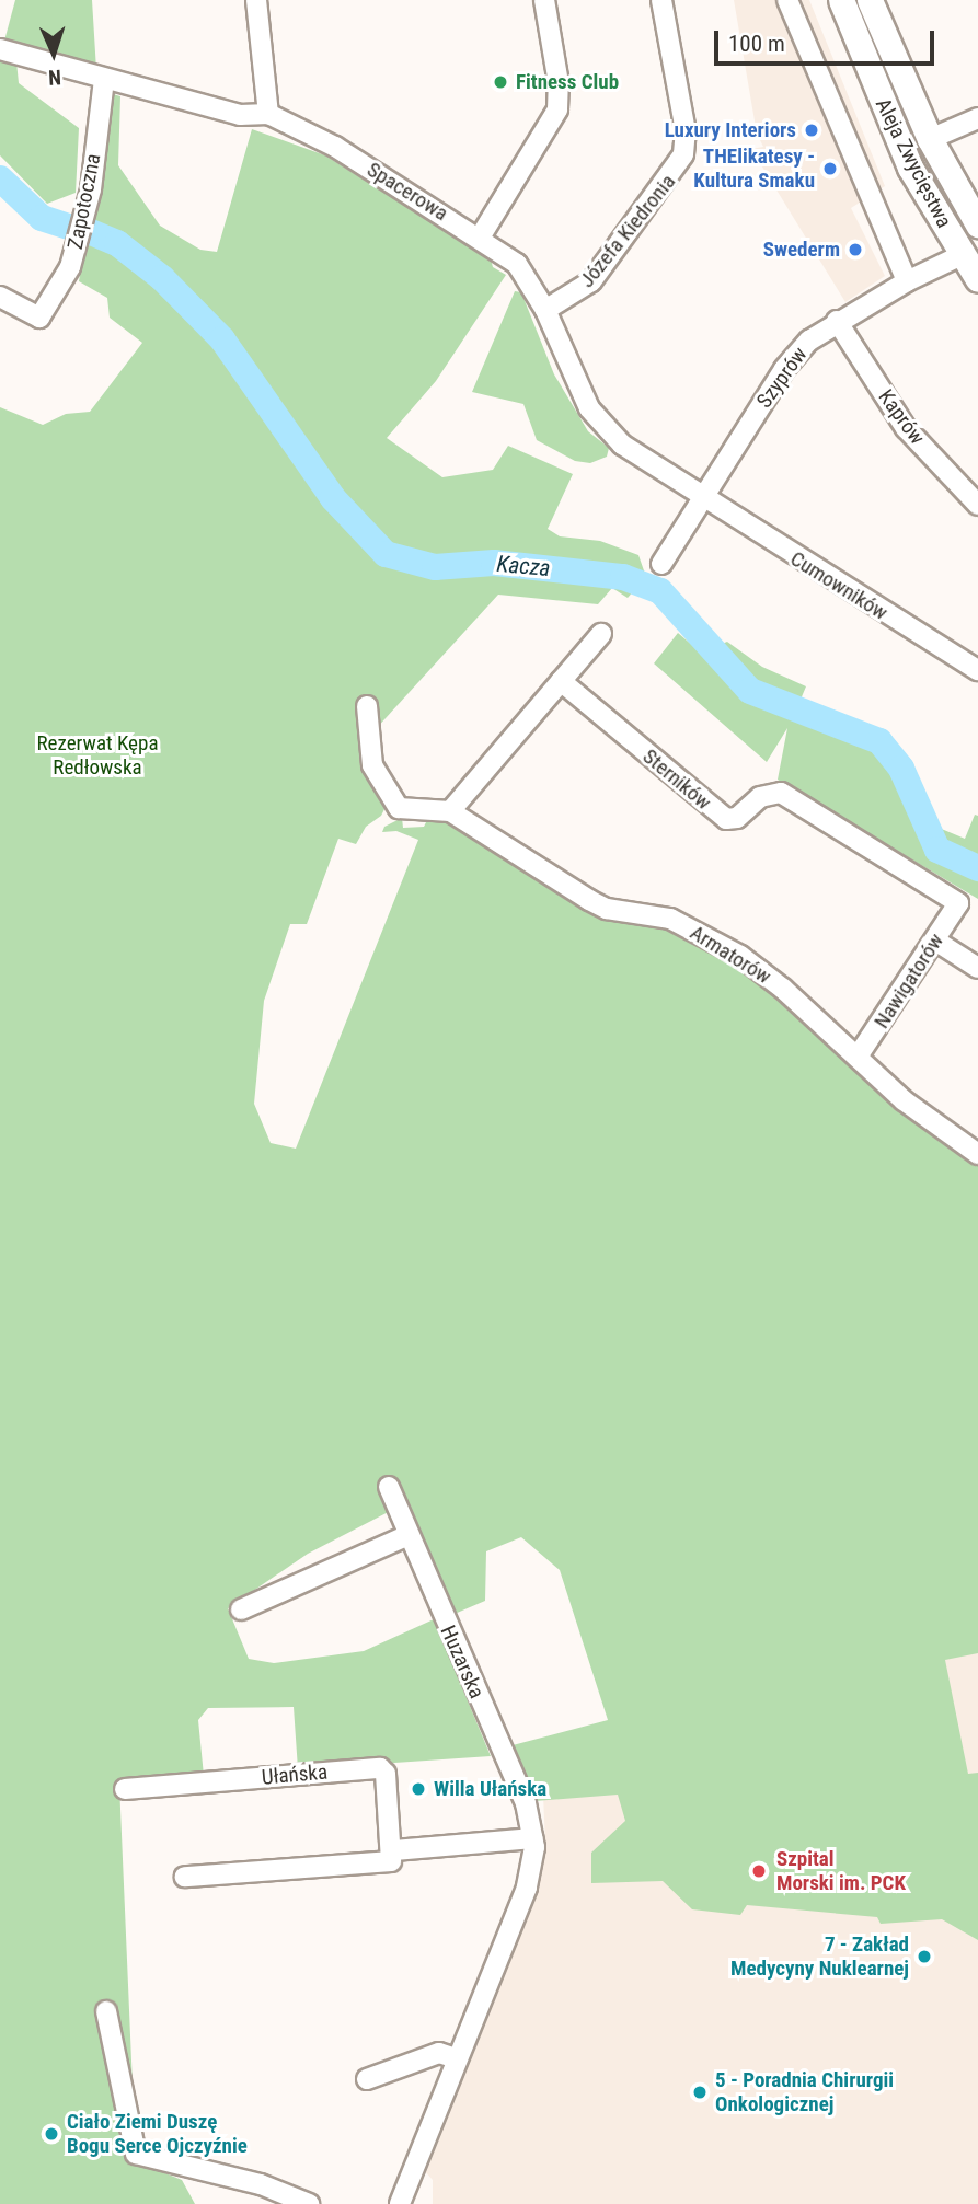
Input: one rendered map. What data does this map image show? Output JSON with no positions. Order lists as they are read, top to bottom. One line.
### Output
{"streets":{"main road":["Aleja Zwycięstwa"],"street":["Spacerowa","Zapotoczna","Józefa Kiedronia","Szyprów","Kaprów","Cumowników","Sterników","Armatorów","Nawigatorów","Huzarska","Ułańska"]},"crossings":[["Aleja Zwycięstwa","Szyprów"],["Spacerowa","Zapotoczna"],["Spacerowa","Józefa Kiedronia"],["Spacerowa","Szyprów"],["Spacerowa","Cumowników"],["Szyprów","Kaprów"],["Szyprów","Cumowników"],["Sterników","Nawigatorów"],["Armatorów","Nawigatorów"]],"water":["Kacza"],"parks":["Rezerwat Kępa Redłowska"],"places":["Fitness Club","Luxury Interiors","THElikatesy - Kultura Smaku","Swederm","Willa Ułańska","Szpital Morski im. PCK","7 - Zakład Medycyny Nuklearnej","5 - Poradnia Chirurgii Onkologicznej","Ciało Ziemi Duszę Bogu Serce Ojczyźnie"],"scale_bar":"100 m","north":"bottom"}
